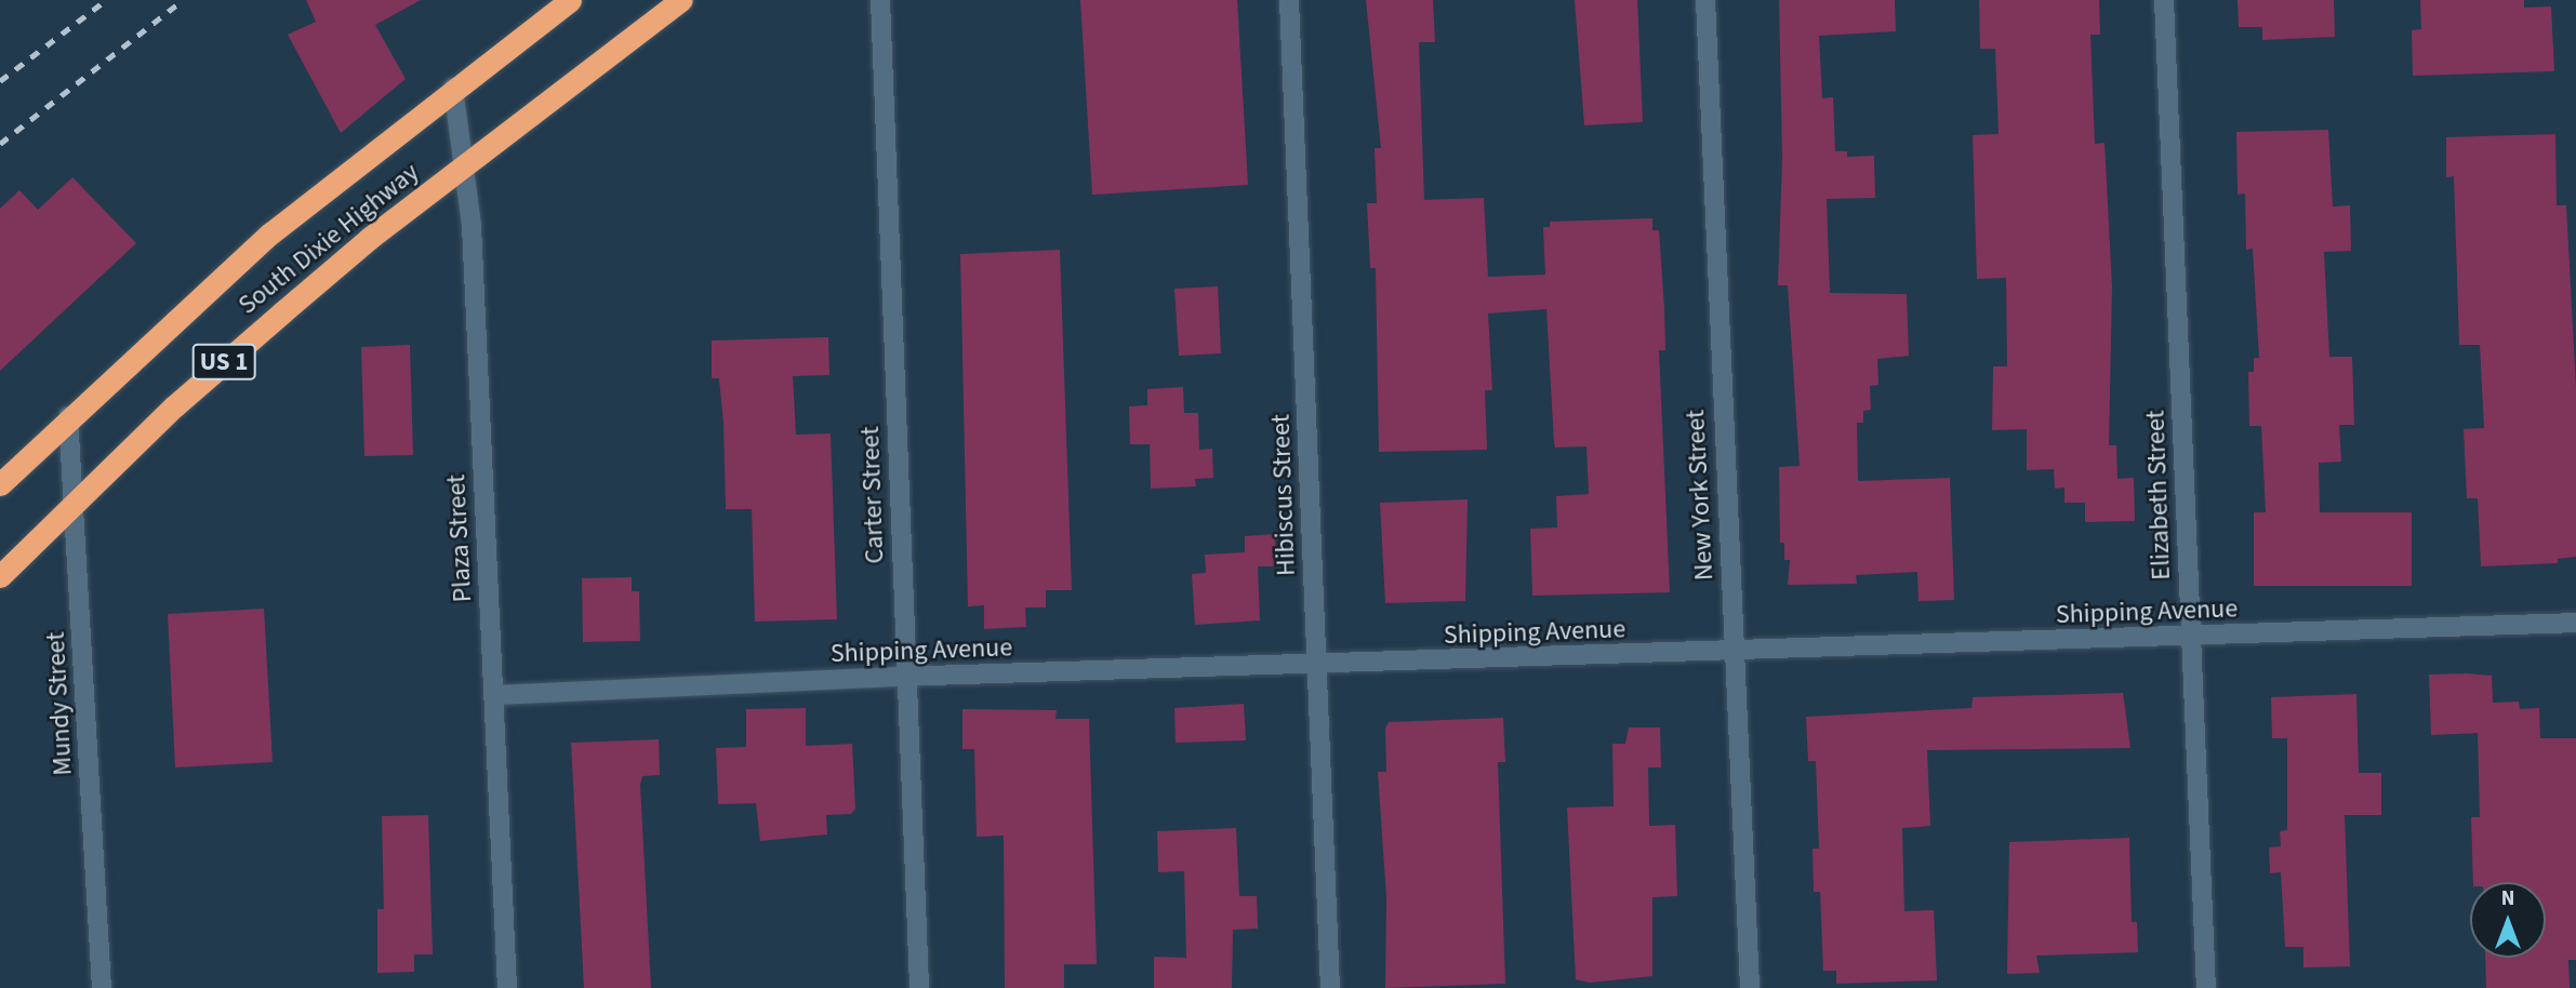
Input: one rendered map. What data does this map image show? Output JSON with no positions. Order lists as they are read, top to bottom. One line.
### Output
{"streets":{"highway":["South Dixie Highway","US 1"],"street":["Carter Street","Hibiscus Street","New York Street","Elizabeth Street","Plaza Street","Shipping Avenue","Mundy Street"]},"crossings":[["South Dixie Highway","Plaza Street"],["South Dixie Highway","Mundy Street"],["Carter Street","Shipping Avenue"],["Hibiscus Street","Shipping Avenue"],["New York Street","Shipping Avenue"],["Elizabeth Street","Shipping Avenue"],["Plaza Street","Shipping Avenue"]],"north":"top"}
